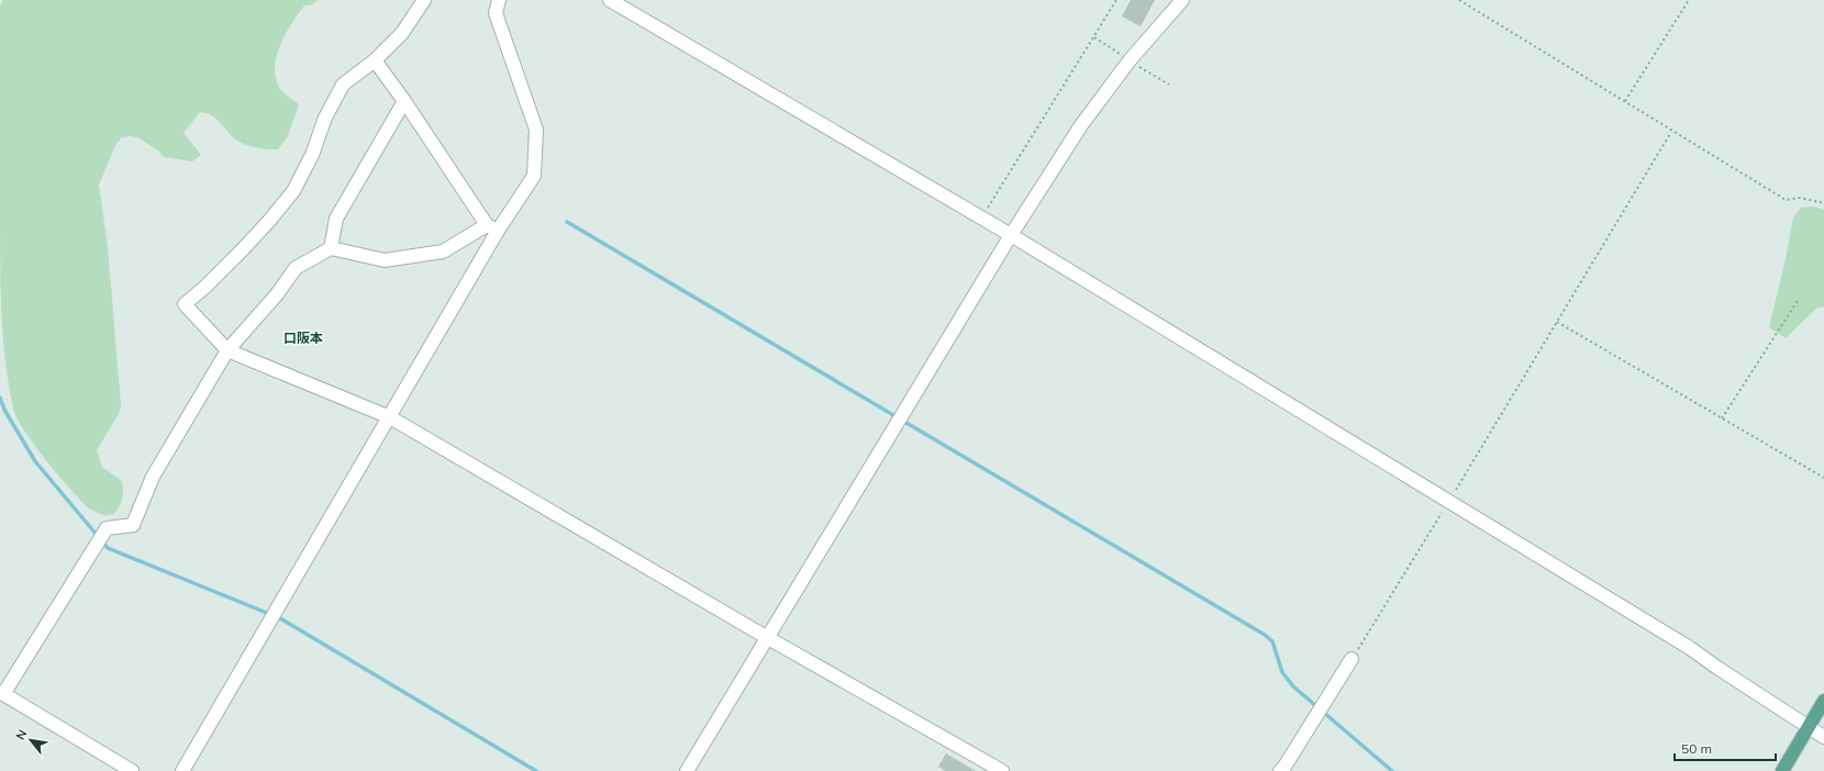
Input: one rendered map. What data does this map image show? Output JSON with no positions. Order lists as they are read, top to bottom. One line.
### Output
{"districts":["口阪本"],"scale_bar":"50 m","north":"top left"}
